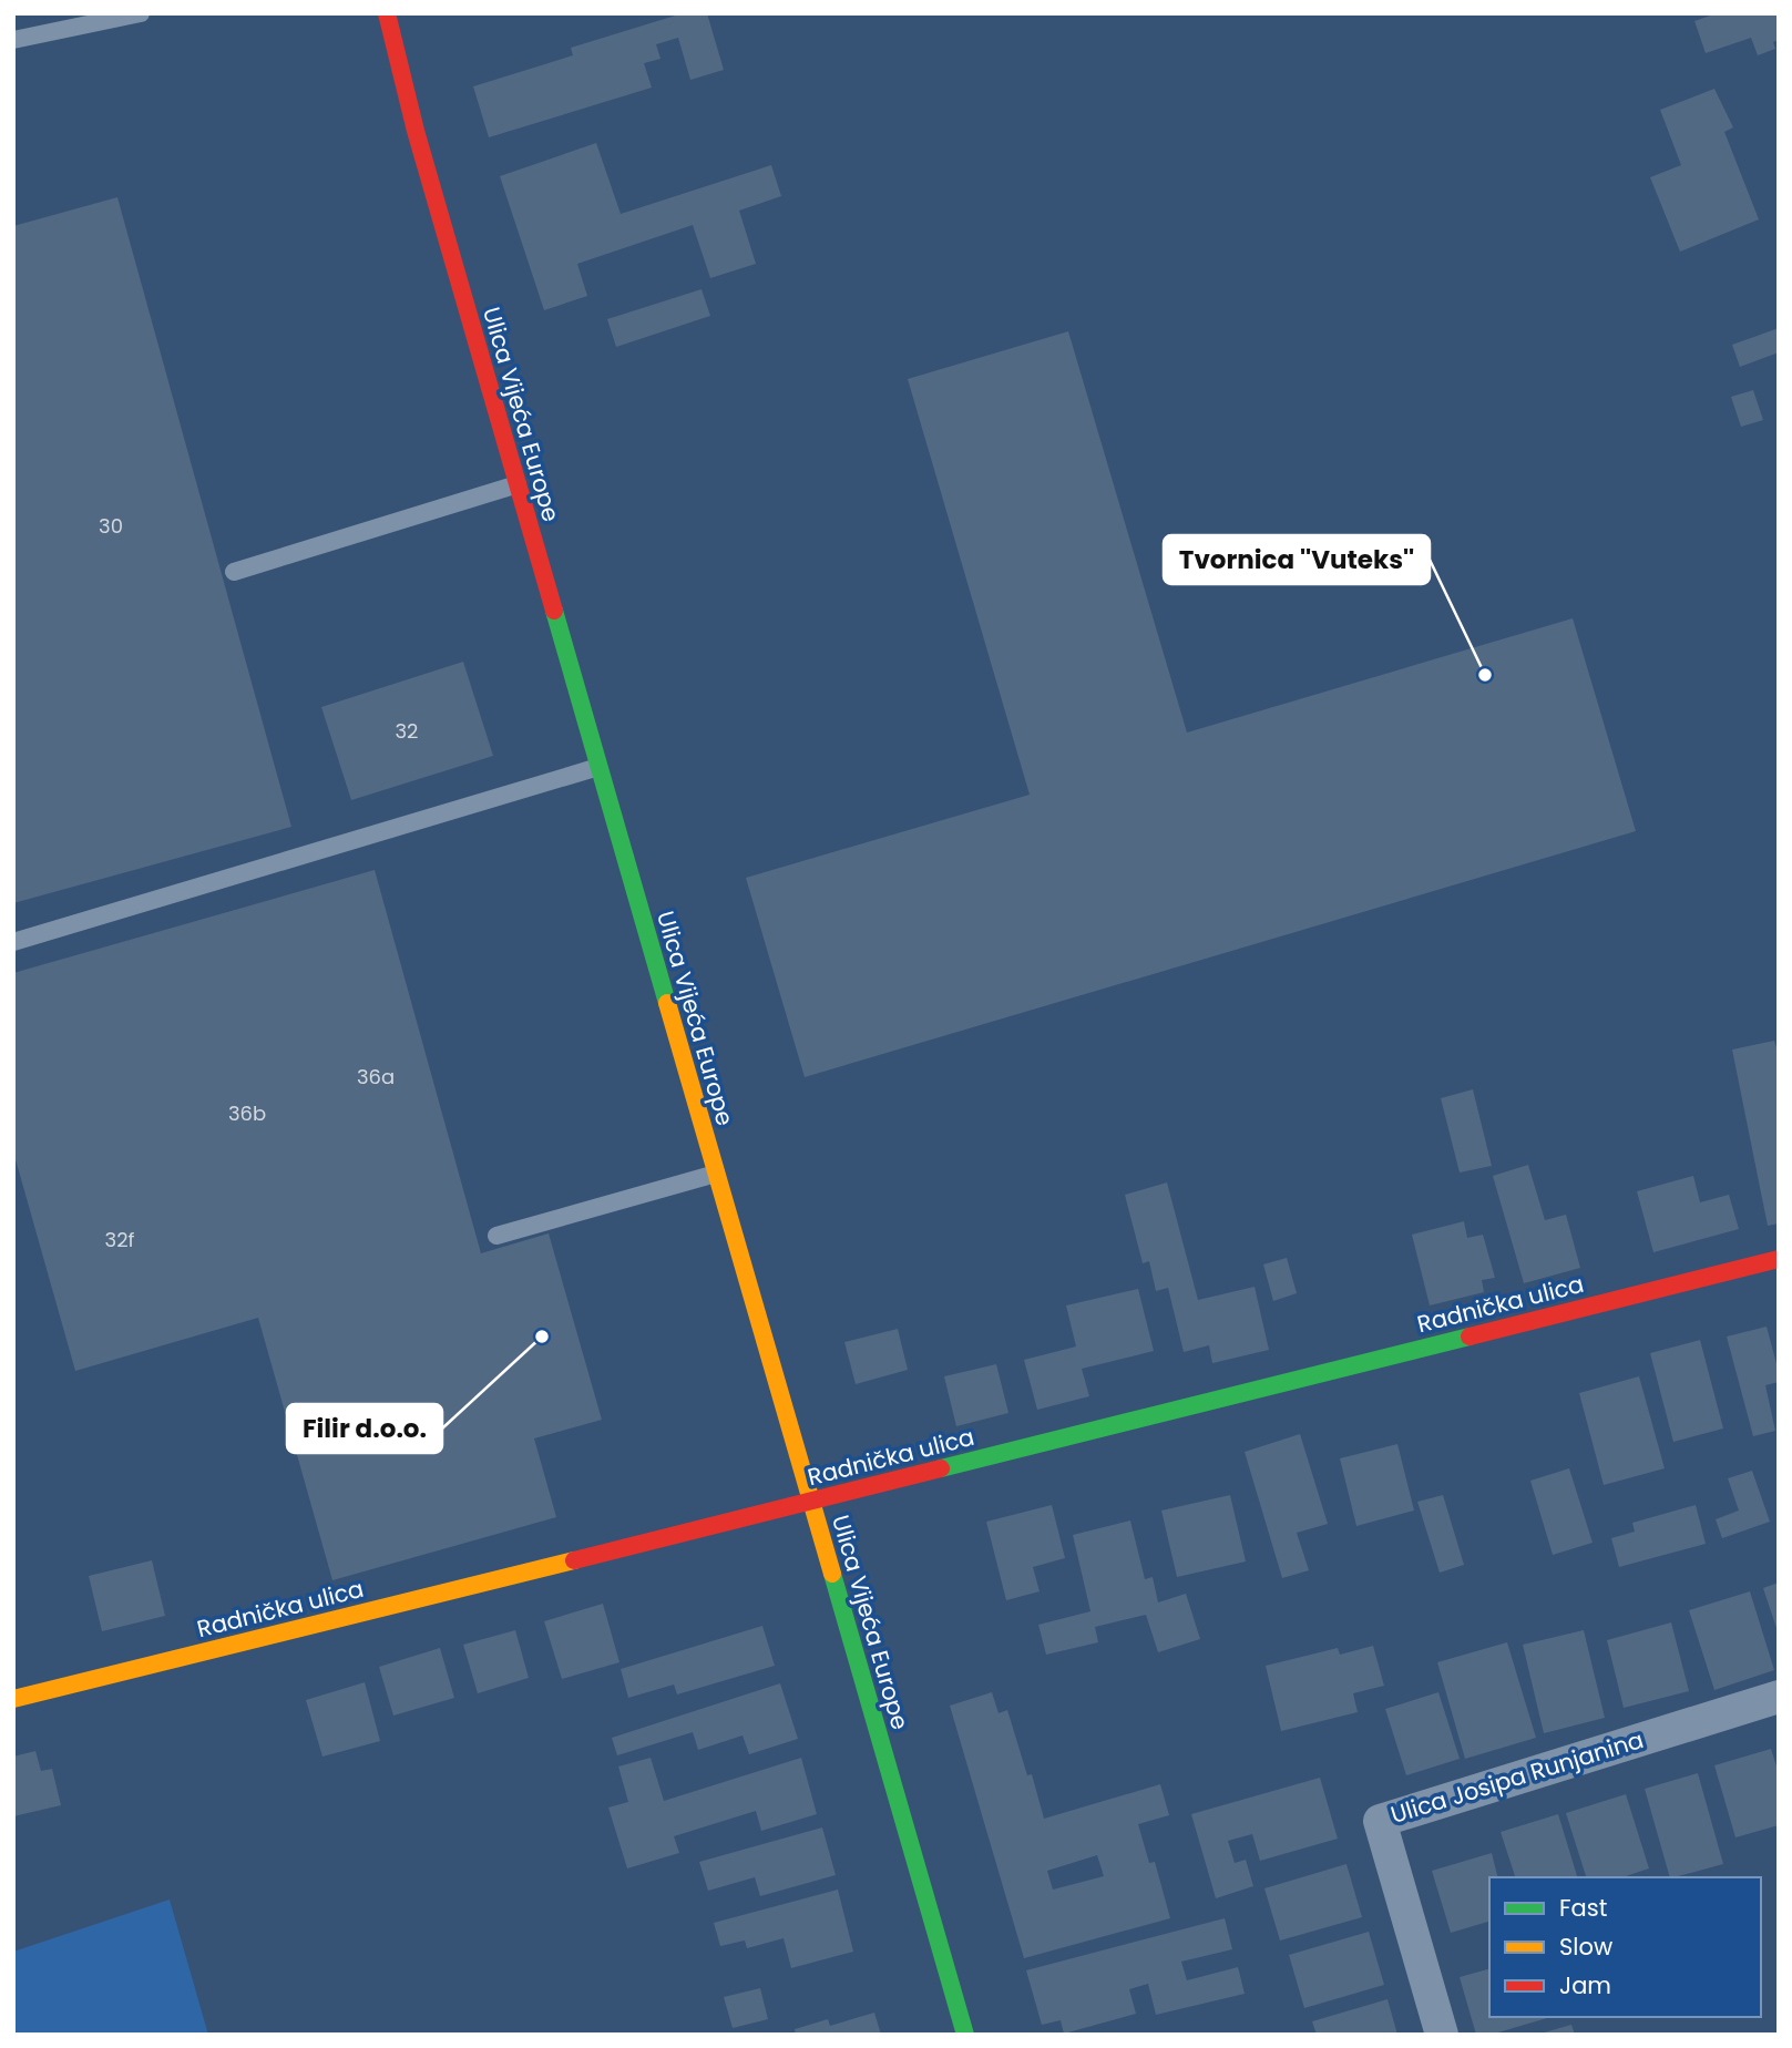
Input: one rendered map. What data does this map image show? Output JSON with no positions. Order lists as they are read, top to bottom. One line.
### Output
{"streets":{"street":["Ulica Vijeća Europe","Radnička ulica","Ulica Josipa Runjanina"]},"crossings":[["Ulica Vijeća Europe","Radnička ulica"]],"places":["Tvornica ''Vuteks''","Filir d.o.o."],"house_numbers":["30","32","36a","36b","32f"],"legend":["Fast","Slow","Jam"]}
